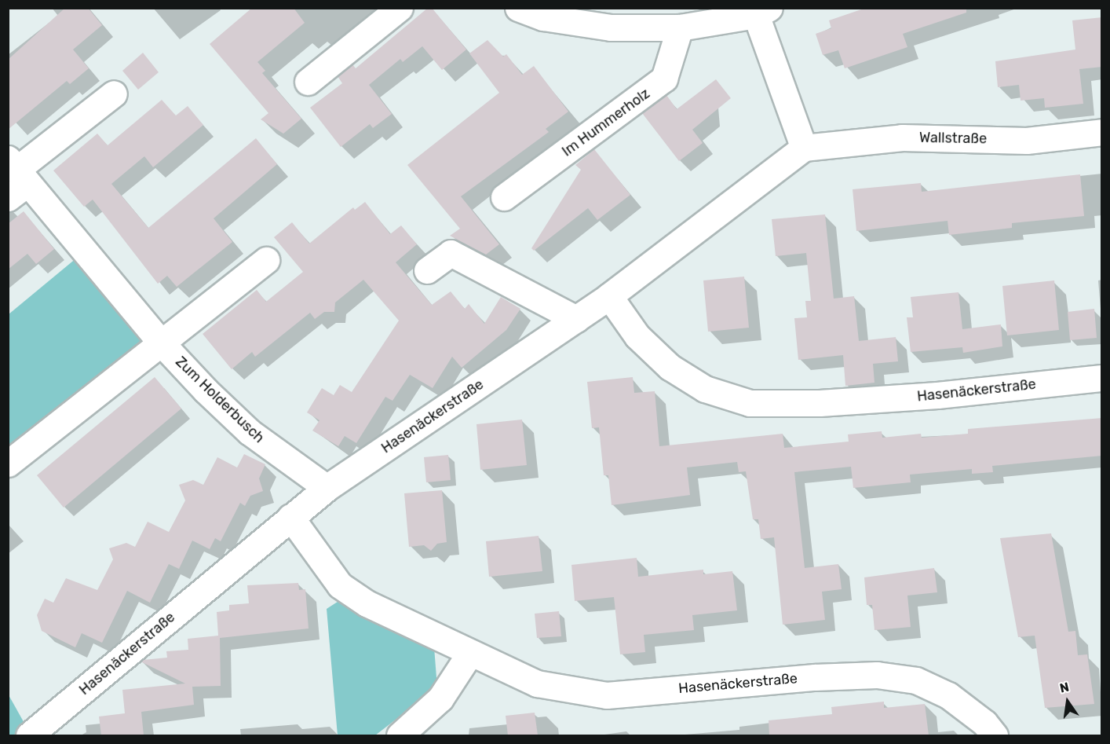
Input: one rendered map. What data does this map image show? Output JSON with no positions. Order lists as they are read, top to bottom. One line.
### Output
{"streets":{"street":["Im Hummerholz","Wallstraße","Hasenäckerstraße","Zum Holderbusch"]},"crossings":[["Wallstraße","Hasenäckerstraße"],["Hasenäckerstraße","Zum Holderbusch"]],"north":"top"}
